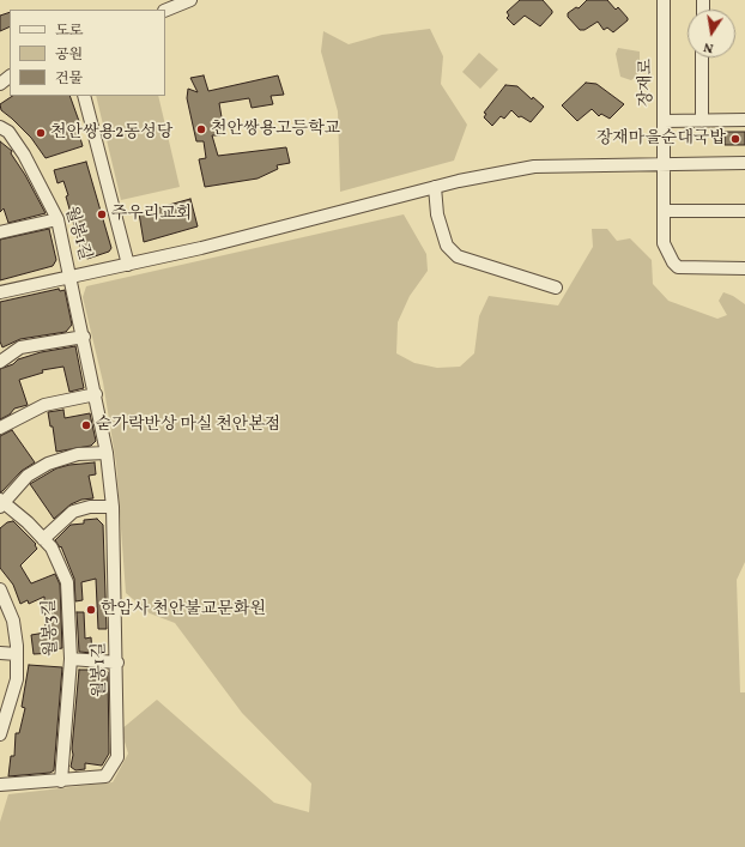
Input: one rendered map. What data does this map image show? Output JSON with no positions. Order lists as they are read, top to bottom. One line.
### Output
{"streets":{"street":["장재로","월봉1길","월봉3길"]},"crossings":[["월봉1길","월봉3길"]],"places":["천안쌍용고등학교","천안쌍용2동성당","장재마을순대국밥","주우리교회","숟가락반상 마실 천안본점","한암사 천안불교문화원"],"legend":["도로","공원","건물"],"north":"bottom"}
